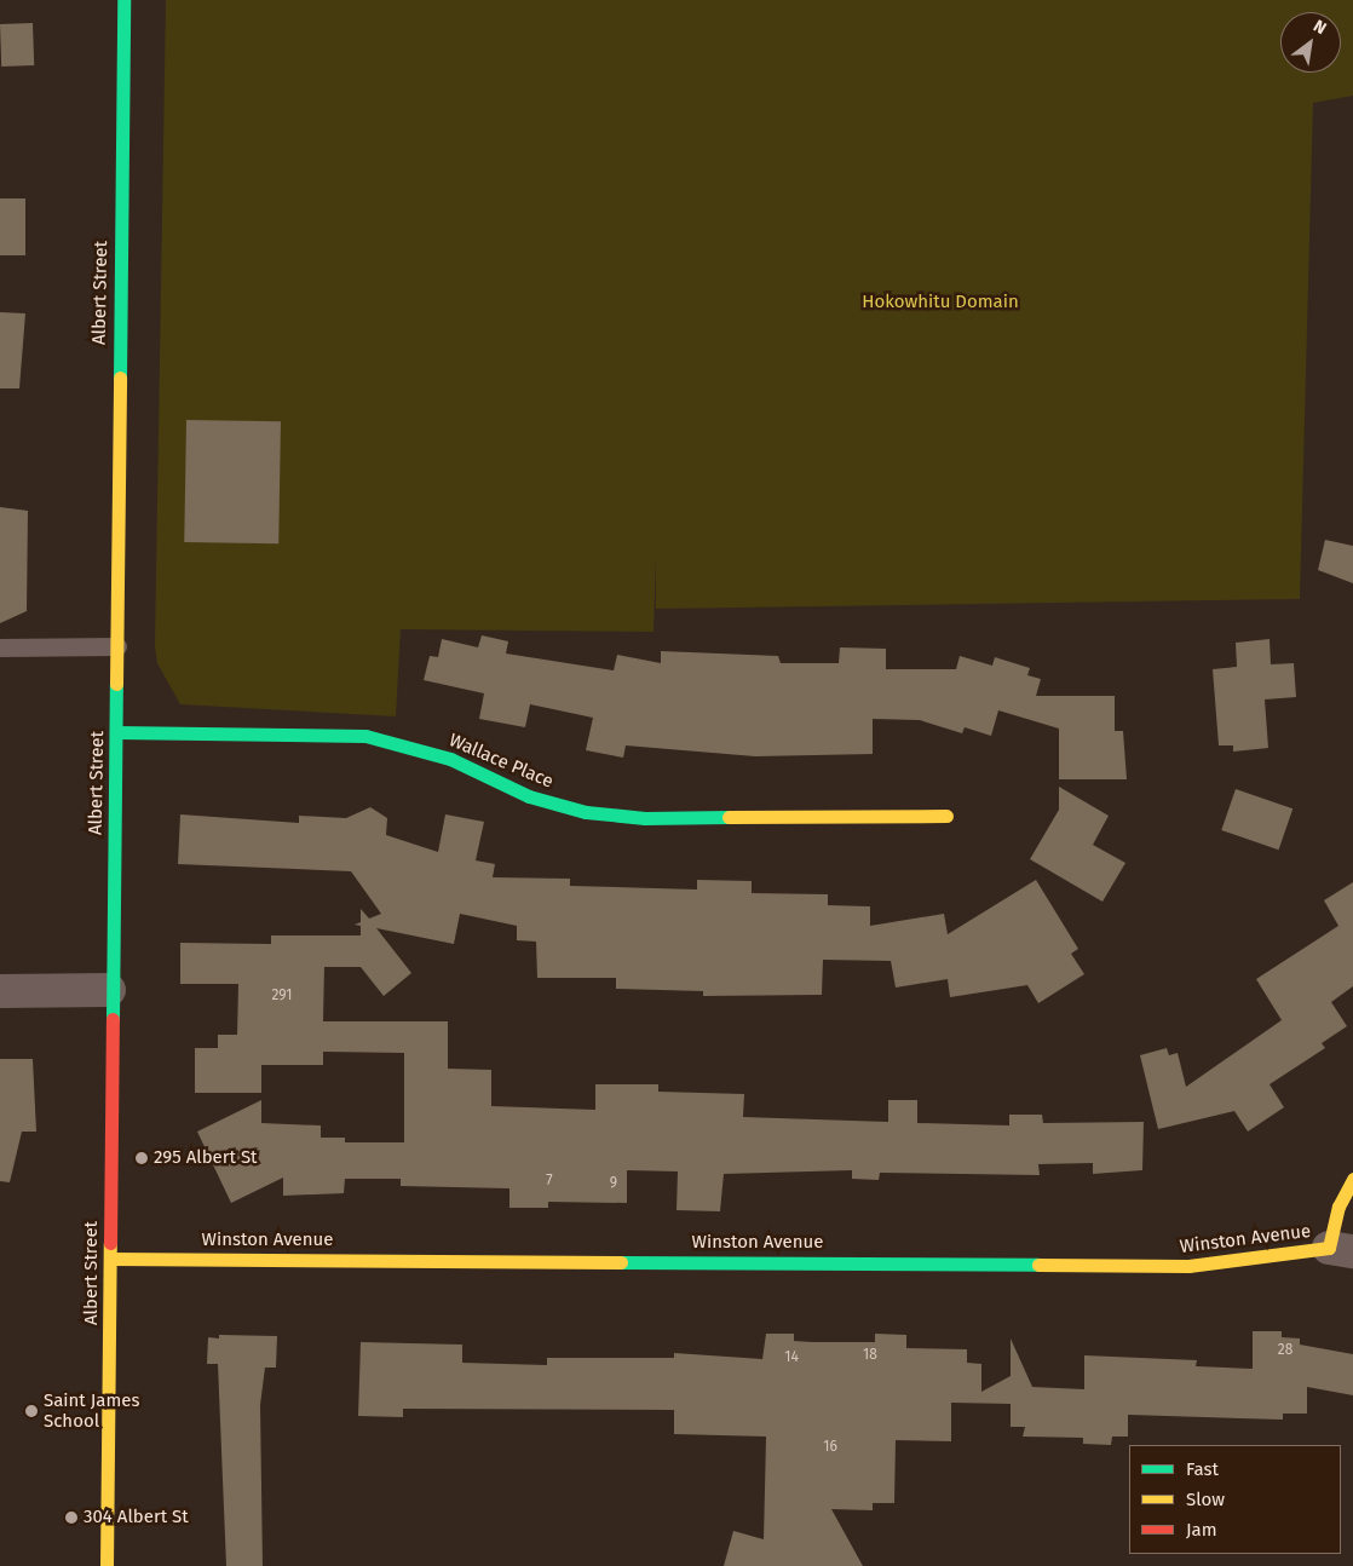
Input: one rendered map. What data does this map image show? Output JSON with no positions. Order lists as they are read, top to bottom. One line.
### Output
{"streets":{"street":["Albert Street","Wallace Place","Winston Avenue"]},"crossings":[["Albert Street","Wallace Place"],["Albert Street","Winston Avenue"]],"parks":["Hokowhitu Domain"],"places":["295 Albert St","Saint James School","304 Albert St"],"house_numbers":["291","7","9","28","18","14","16"],"legend":["Fast","Slow","Jam"],"north":"top right"}
